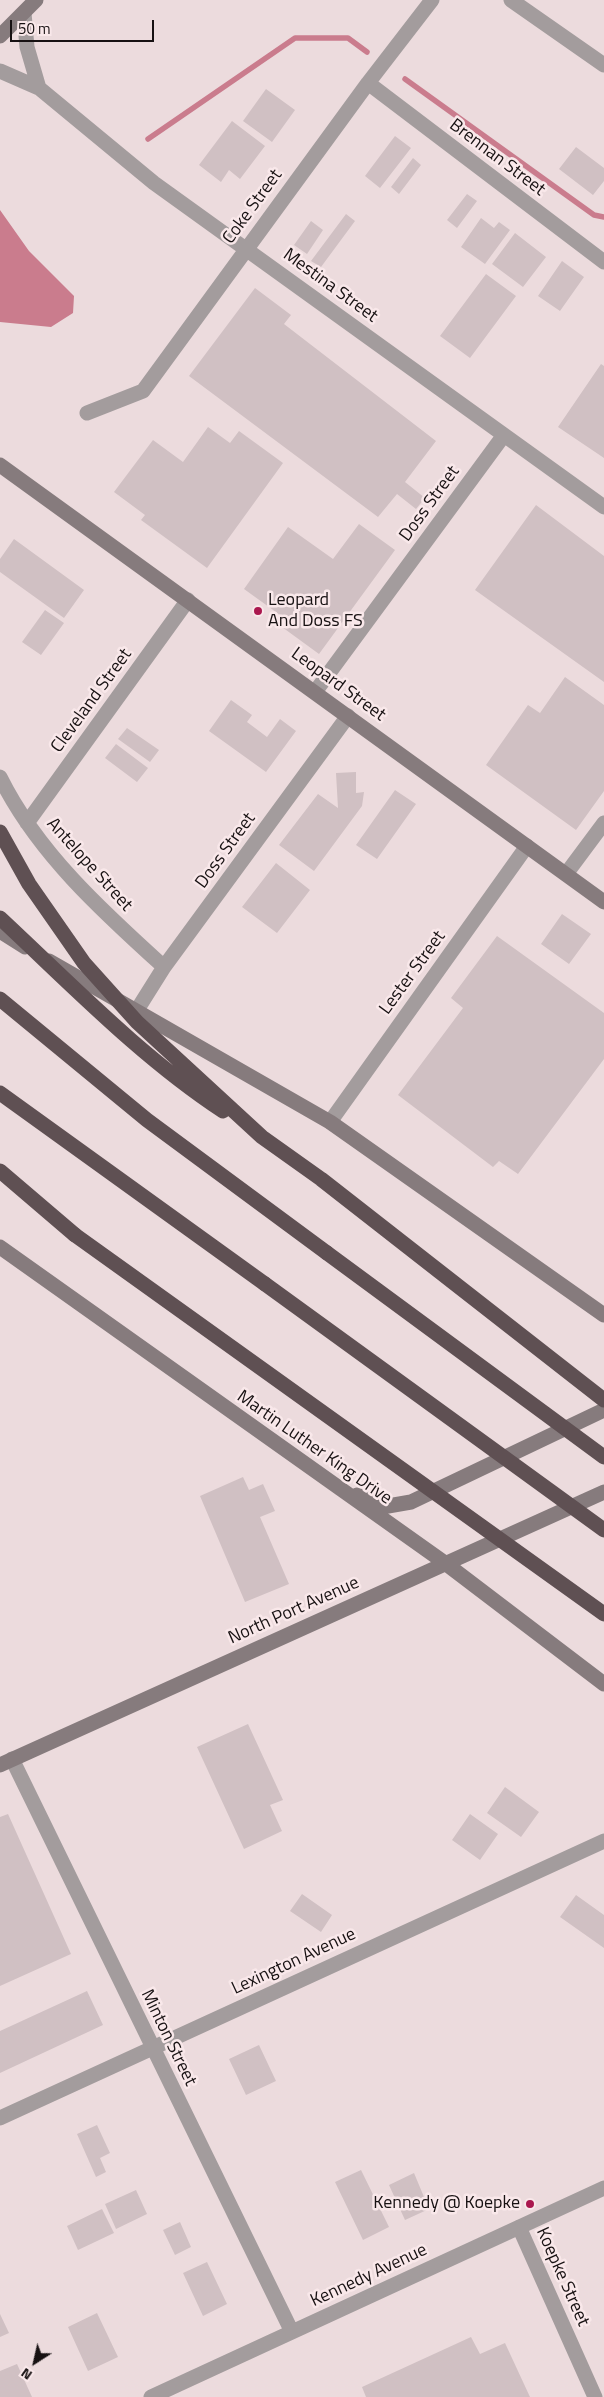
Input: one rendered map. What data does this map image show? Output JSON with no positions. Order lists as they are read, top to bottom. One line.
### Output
{"streets":{"main road":["Leopard Street","Martin Luther King Drive","North Port Avenue"],"street":["Brennan Street","Coke Street","Mestina Street","Doss Street","Cleveland Street","Antelope Street","Lester Street","Lexington Avenue","Minton Street","Kennedy Avenue","Koepke Street"]},"crossings":[["Brennan Street","Coke Street"],["Coke Street","Mestina Street"],["Mestina Street","Doss Street"],["Doss Street","Leopard Street"],["Doss Street","Antelope Street"],["Leopard Street","Cleveland Street"],["Leopard Street","Lester Street"],["Cleveland Street","Antelope Street"],["Martin Luther King Drive","North Port Avenue"],["North Port Avenue","Minton Street"],["Lexington Avenue","Minton Street"],["Minton Street","Kennedy Avenue"],["Kennedy Avenue","Koepke Street"]],"places":["Leopard And Doss FS","Kennedy @ Koepke"],"scale_bar":"50 m","north":"bottom left"}
